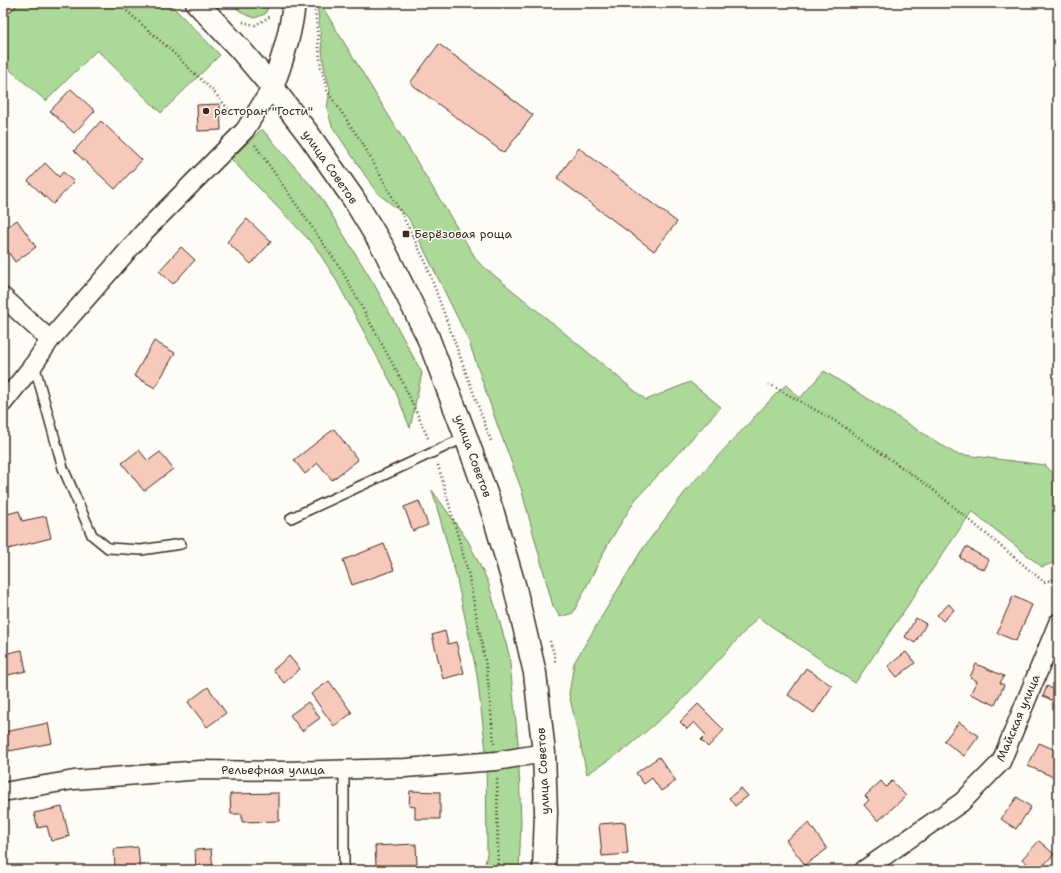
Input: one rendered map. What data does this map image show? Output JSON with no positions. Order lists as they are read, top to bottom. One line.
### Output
{"streets":{"main road":["улица Советов"],"street":["Майская улица","Рельефная улица"]},"crossings":[["улица Советов","Рельефная улица"]],"places":{"other":["ресторан \"Гости\""],"transit":["Берёзовая роща"]}}
